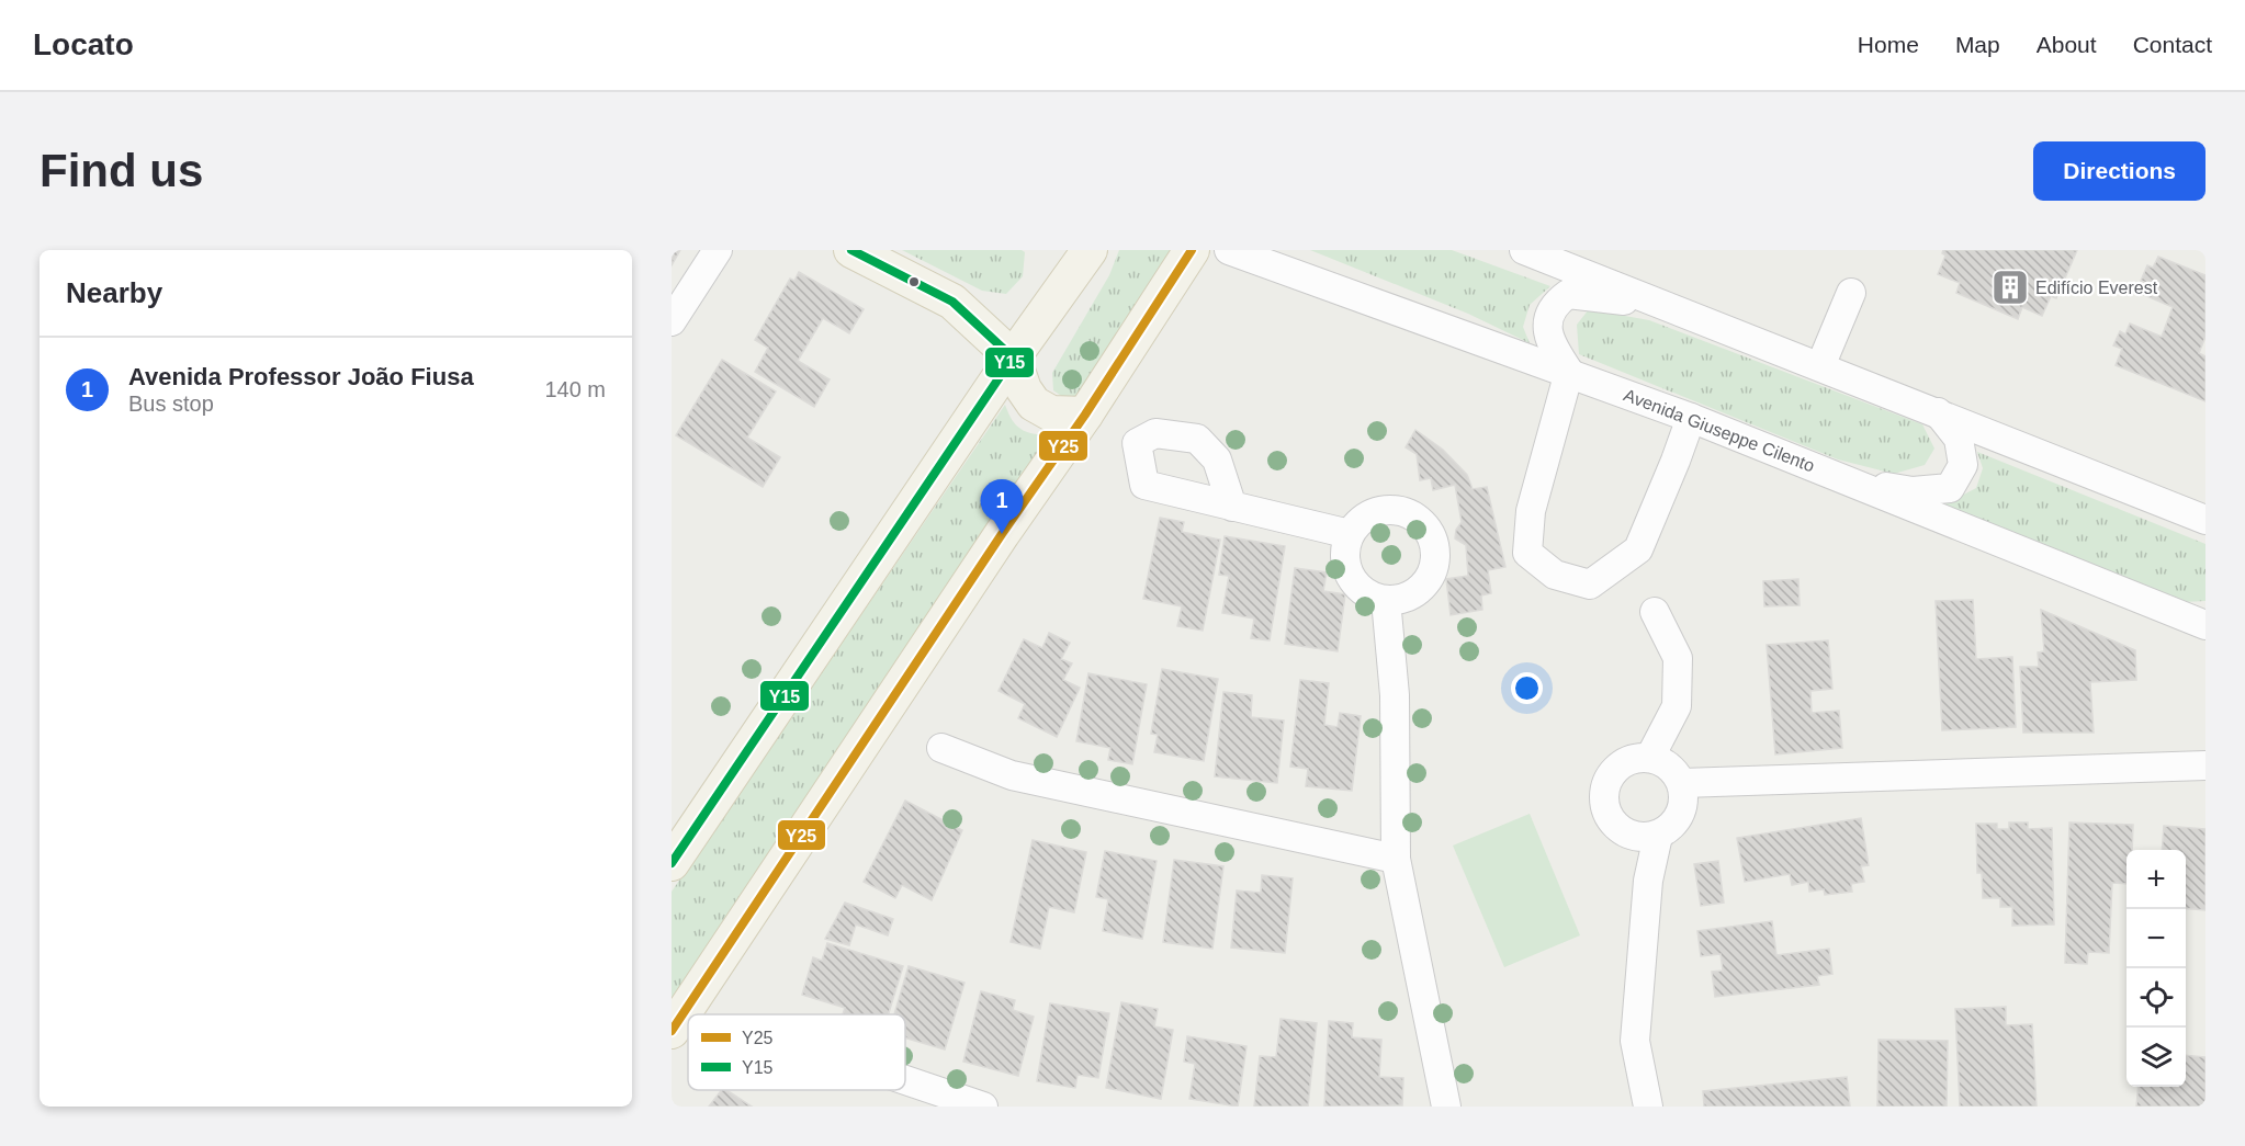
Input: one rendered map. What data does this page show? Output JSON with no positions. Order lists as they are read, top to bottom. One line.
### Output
{"streets":{"street":["Avenida Giuseppe Cilento"]},"places":{"building":["Edifício Everest"]},"lines":["transit line Y25","transit line Y15"],"legend":["Y25","Y15"],"page":{"header":"Locato","nav":["Home","Map","About","Contact"],"buttons":"Directions","title":"Find us","heading":"Nearby","list":[{"mark":"1","name":"Avenida Professor João Fiusa","note":"Bus stop","value":"140 m"}],"pins":"1","map_buttons":["+","−"]}}
